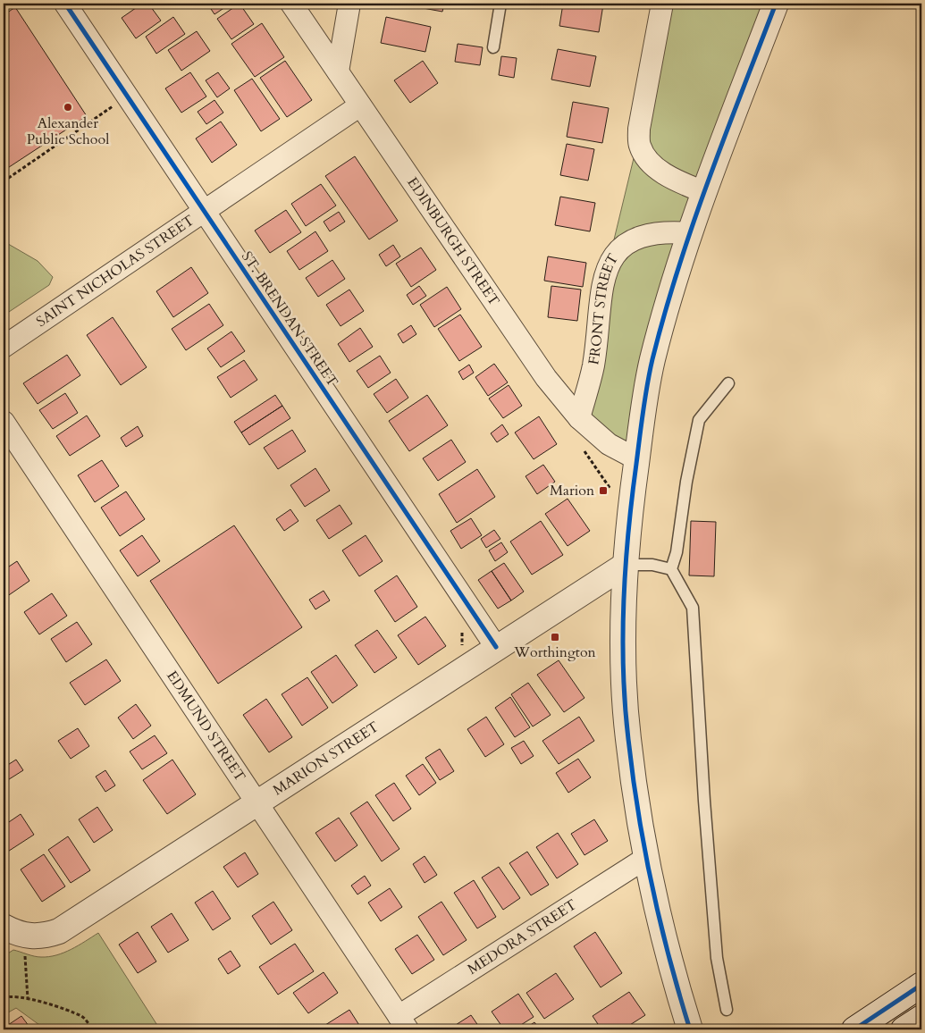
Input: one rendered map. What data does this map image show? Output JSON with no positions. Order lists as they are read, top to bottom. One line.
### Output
{"streets":{"street":["EDINBURGH STREET","SAINT NICHOLAS STREET","FRONT STREET","ST. BRENDAN STREET","EDMUND STREET","MARION STREET","MEDORA STREET"]},"crossings":[["EDINBURGH STREET","SAINT NICHOLAS STREET"],["EDINBURGH STREET","FRONT STREET"],["SAINT NICHOLAS STREET","ST. BRENDAN STREET"],["ST. BRENDAN STREET","MARION STREET"],["EDMUND STREET","MARION STREET"],["EDMUND STREET","MEDORA STREET"]],"places":{"other":["Alexander Public School"],"transit":["Marion","Worthington"]}}
